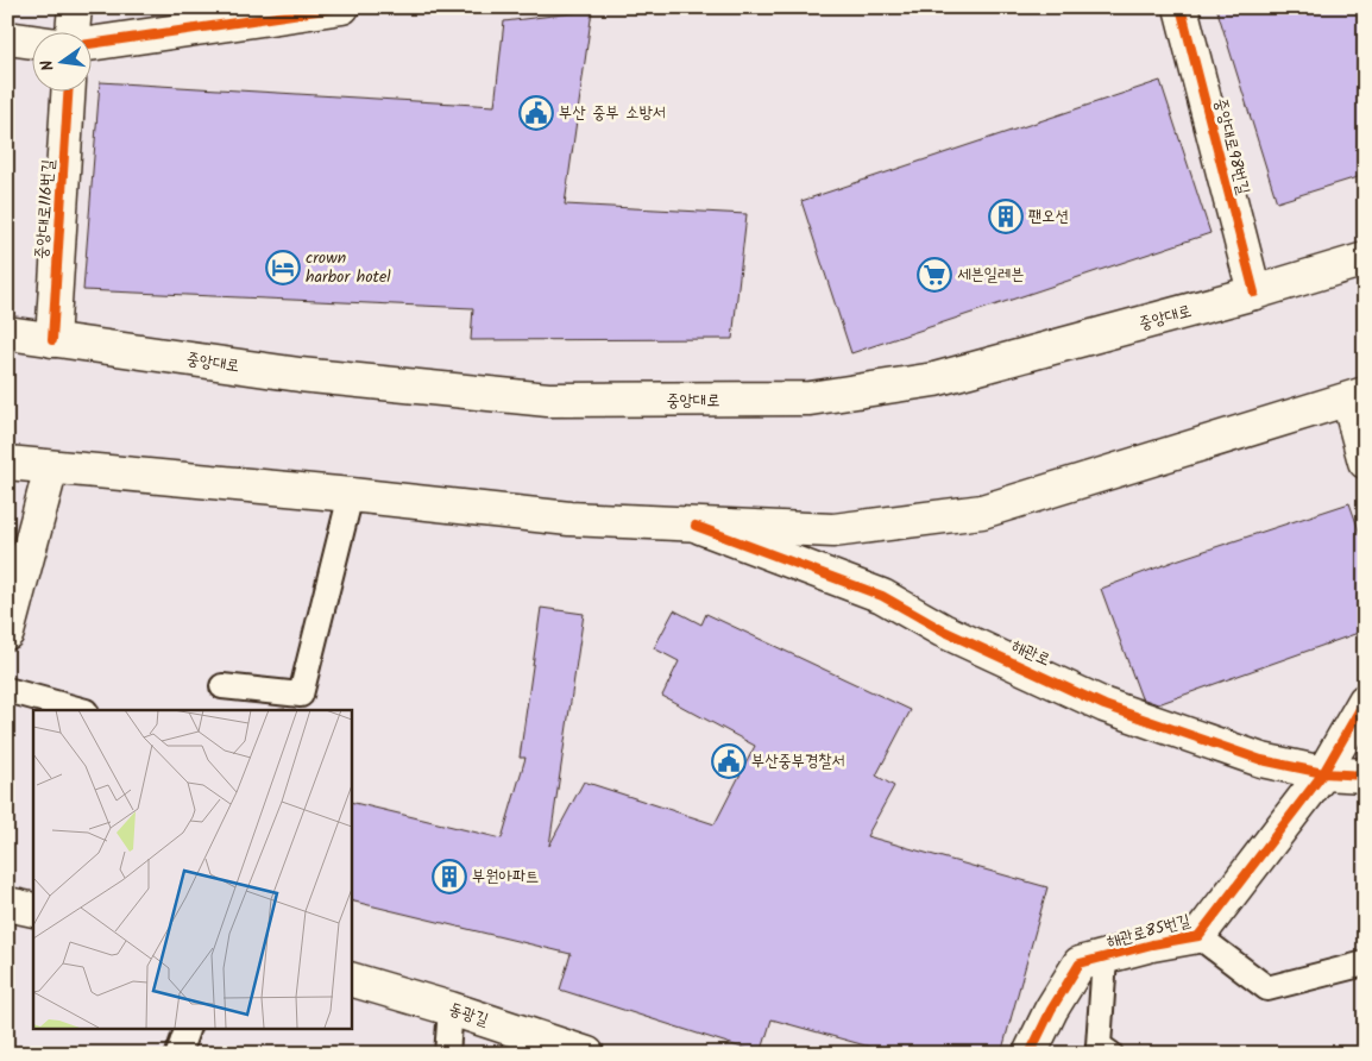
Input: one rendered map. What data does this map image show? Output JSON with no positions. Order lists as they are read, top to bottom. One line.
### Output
{"streets":{"main road":["중앙대로98번길","중앙대로116번길","중앙대로","해관로","해관로85번길","동광길"]},"crossings":[["중앙대로98번길","중앙대로"],["중앙대로116번길","중앙대로"],["해관로","해관로85번길"]],"places":{"public building":["부산 중부 소방서","부산중부경찰서"],"building":["팬오션","부원아파트"],"hotel":["crown harbor hotel"],"supermarket":["세븐일레븐"]},"north":"left"}
